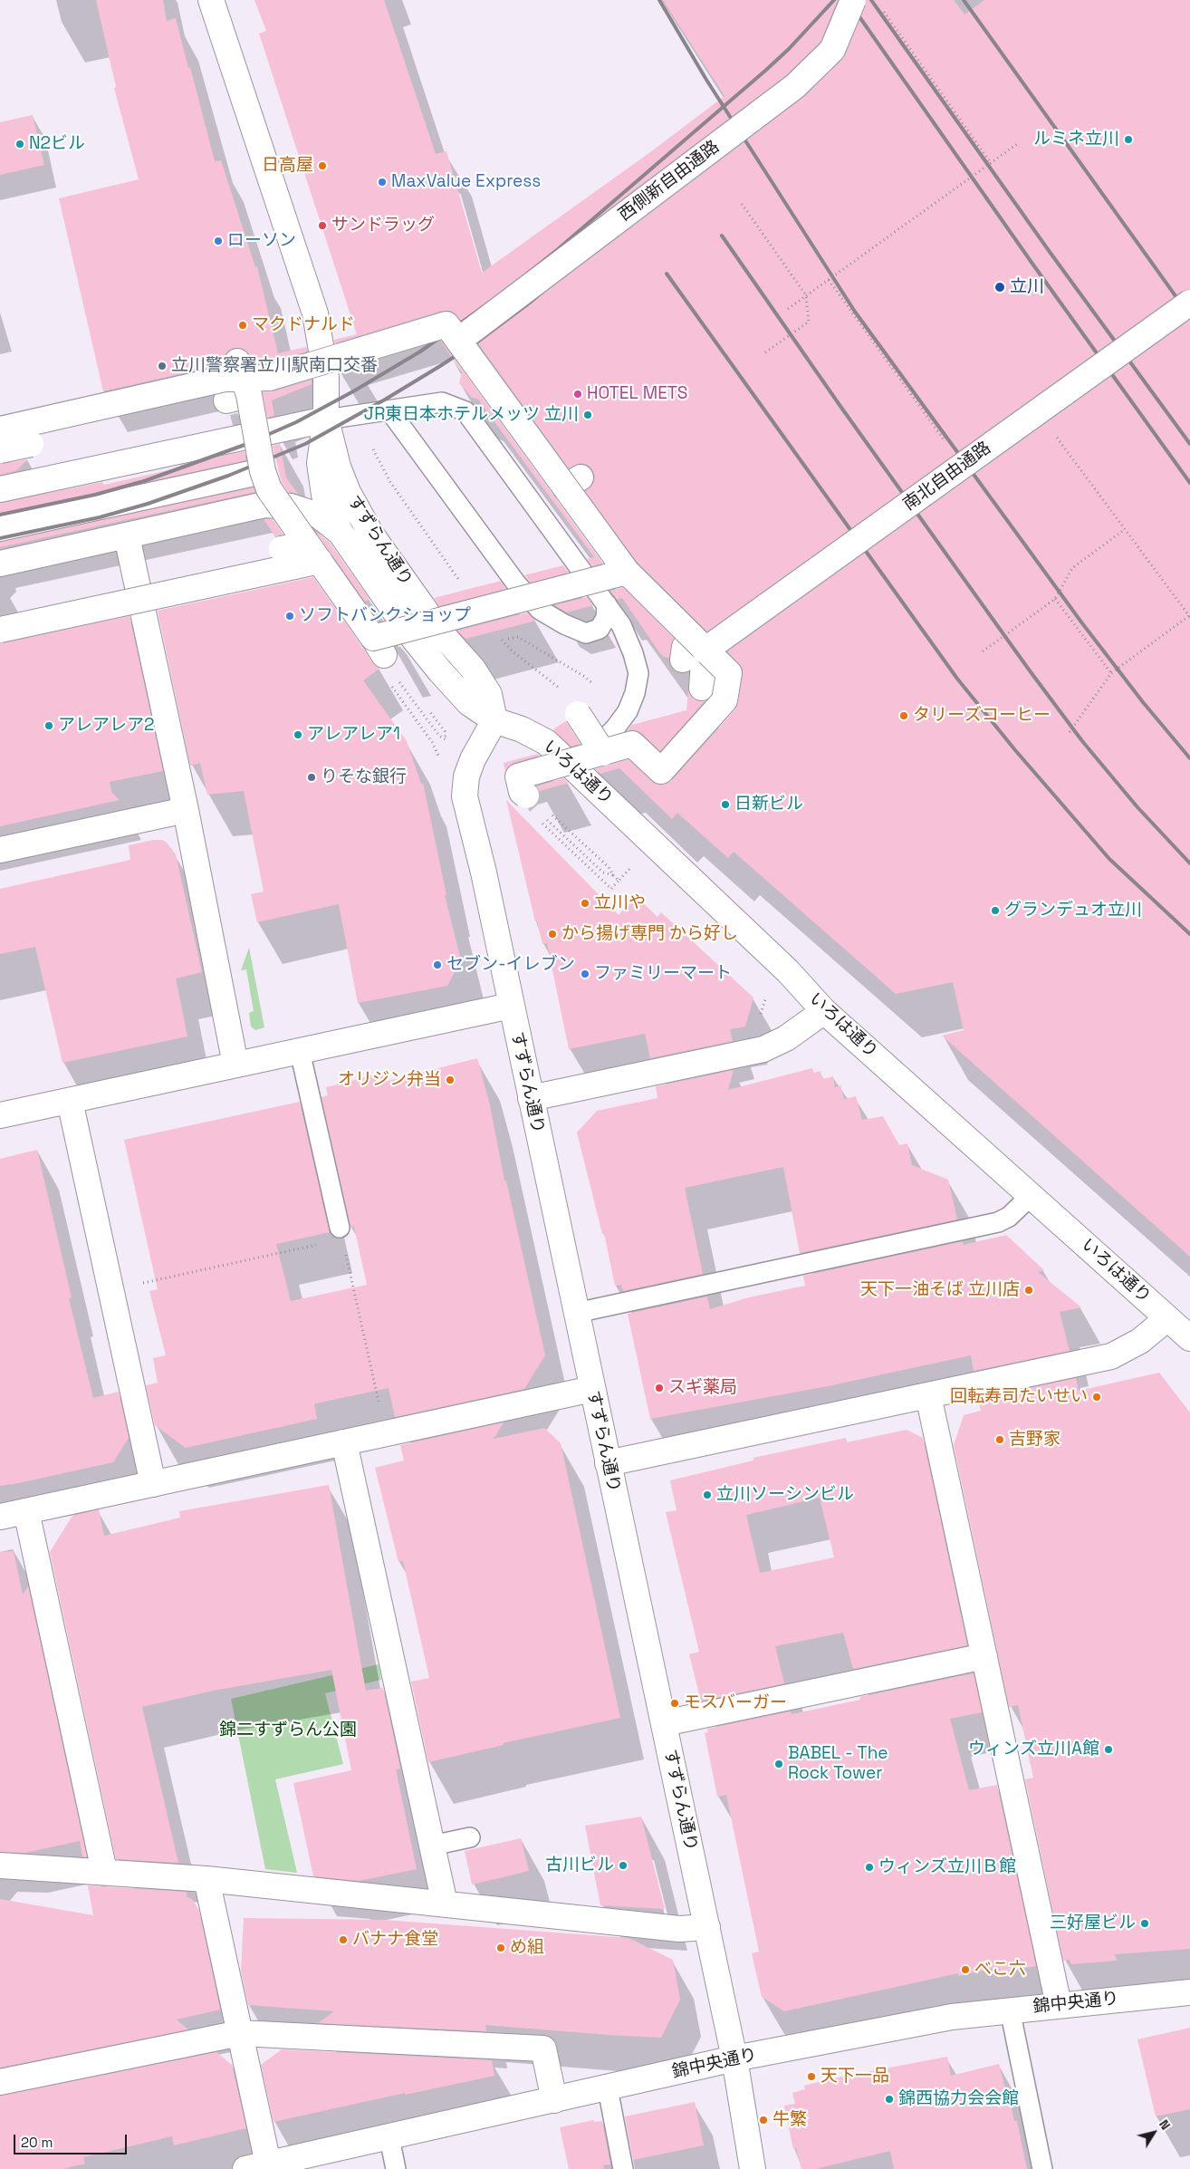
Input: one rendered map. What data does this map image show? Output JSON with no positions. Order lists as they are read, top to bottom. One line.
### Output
{"streets":{"street":["西側新自由通路","南北自由通路","すずらん通り","いろは通り","錦中央通り"]},"crossings":[["すずらん通り","いろは通り"],["すずらん通り","錦中央通り"]],"parks":["錦二すずらん公園"],"places":["ルミネ立川","N2ビル","日高屋","MaxValue Express","サンドラッグ","ローソン","立川","マクドナルド","立川警察署立川駅南口交番","HOTEL METS","JR東日本ホテルメッツ 立川","ソフトバンクショップ","タリーズコーヒー","アレアレア2","アレアレア1","りそな銀行","日新ビル","立川や","グランデュオ立川","から揚げ専門 から好し","セブン-イレブン","ファミリーマート","オリジン弁当","天下一油そば 立川店","スギ薬局","回転寿司たいせい","吉野家","立川ソーシンビル","モスバーガー","ウィンズ立川A館","BABEL - The Rock Tower","古川ビル","ウィンズ立川Ｂ館","三好屋ビル","バナナ食堂","め組","べこ六","天下一品","錦西協力会会館","牛繁"],"scale_bar":"20 m","north":"top right"}
